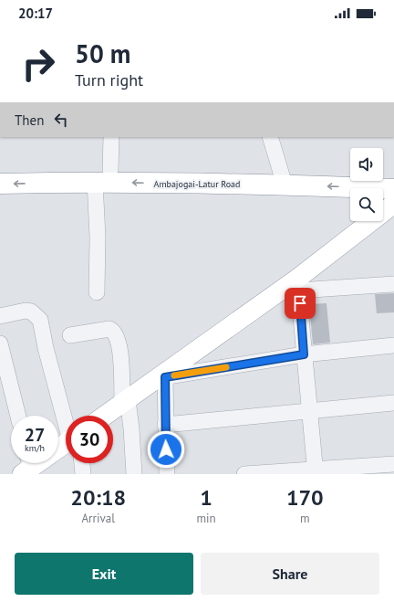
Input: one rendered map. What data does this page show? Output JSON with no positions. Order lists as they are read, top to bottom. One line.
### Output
{"streets":{"highway":["Ambajogai-Latur Road"]},"page":{"status":"20:17","turn":["50 m","Turn right"],"then":"Then","speed":"27 km/h","limit":"30","eta":["20:18","Arrival","1","min","170","m"],"buttons":["Exit","Share"]}}
